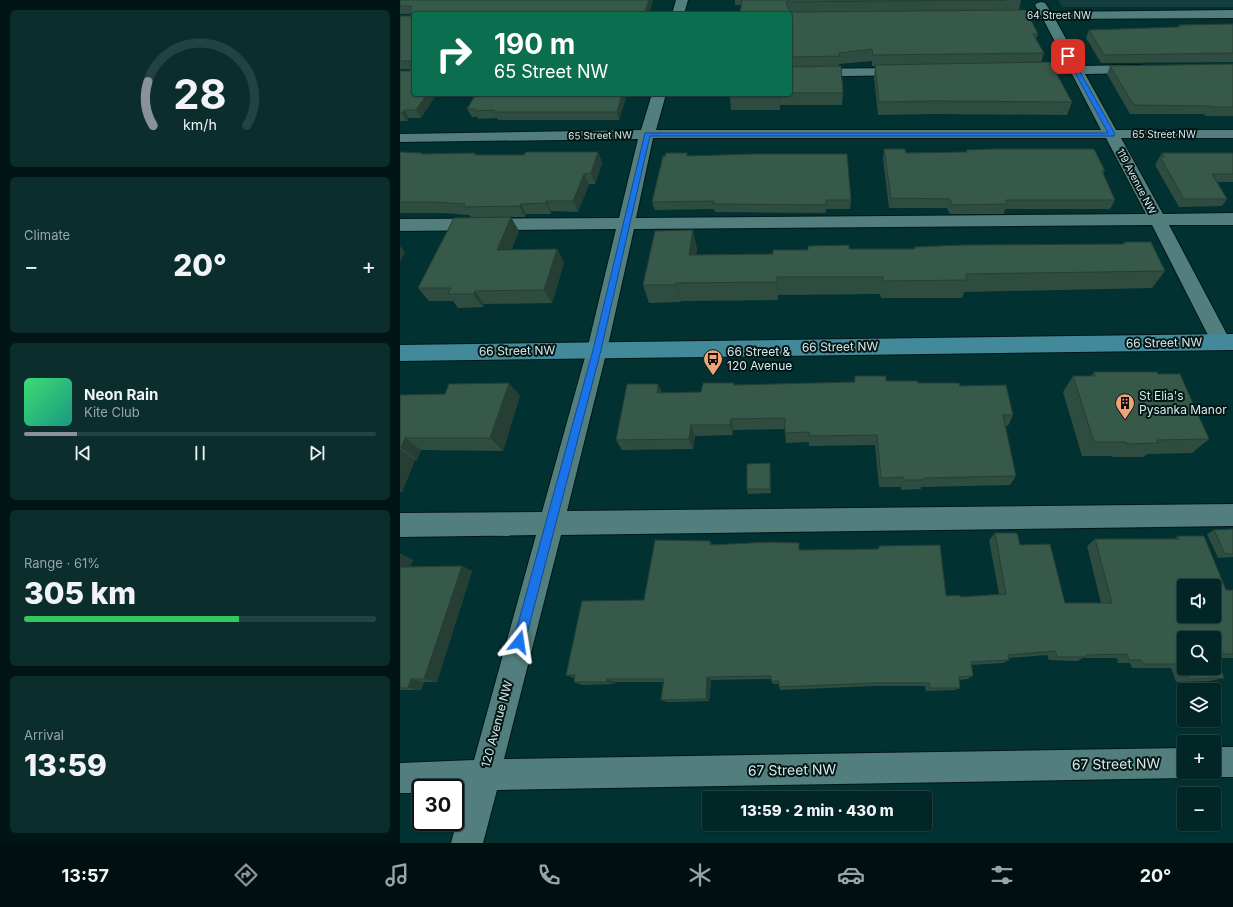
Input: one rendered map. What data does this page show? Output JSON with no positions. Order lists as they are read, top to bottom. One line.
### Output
{"streets":{"main road":["66 Street NW"],"street":["64 Street NW","65 Street NW","119 Avenue NW","120 Avenue NW","67 Street NW"]},"crossings":[["64 Street NW","119 Avenue NW"],["65 Street NW","119 Avenue NW"],["65 Street NW","120 Avenue NW"],["119 Avenue NW","66 Street NW"],["66 Street NW","120 Avenue NW"],["120 Avenue NW","67 Street NW"]],"places":{"bus stop":["66 Street & 120 Avenue"],"building":["St Elia's Pysanka Manor"]},"page":{"turn":["190 m","65 Street NW"],"tile":["Climate",["Range · 61%","305 km"],["Arrival","13:59"]],"heat":["−","20°","+"],"song":["Neon Rain","Kite Club"],"map_buttons":["+","−"],"limit":"30","trip":"13:59 · 2 min · 430 m","tabs":["13:57","20°"],"gauge":["28","km/h"]}}
